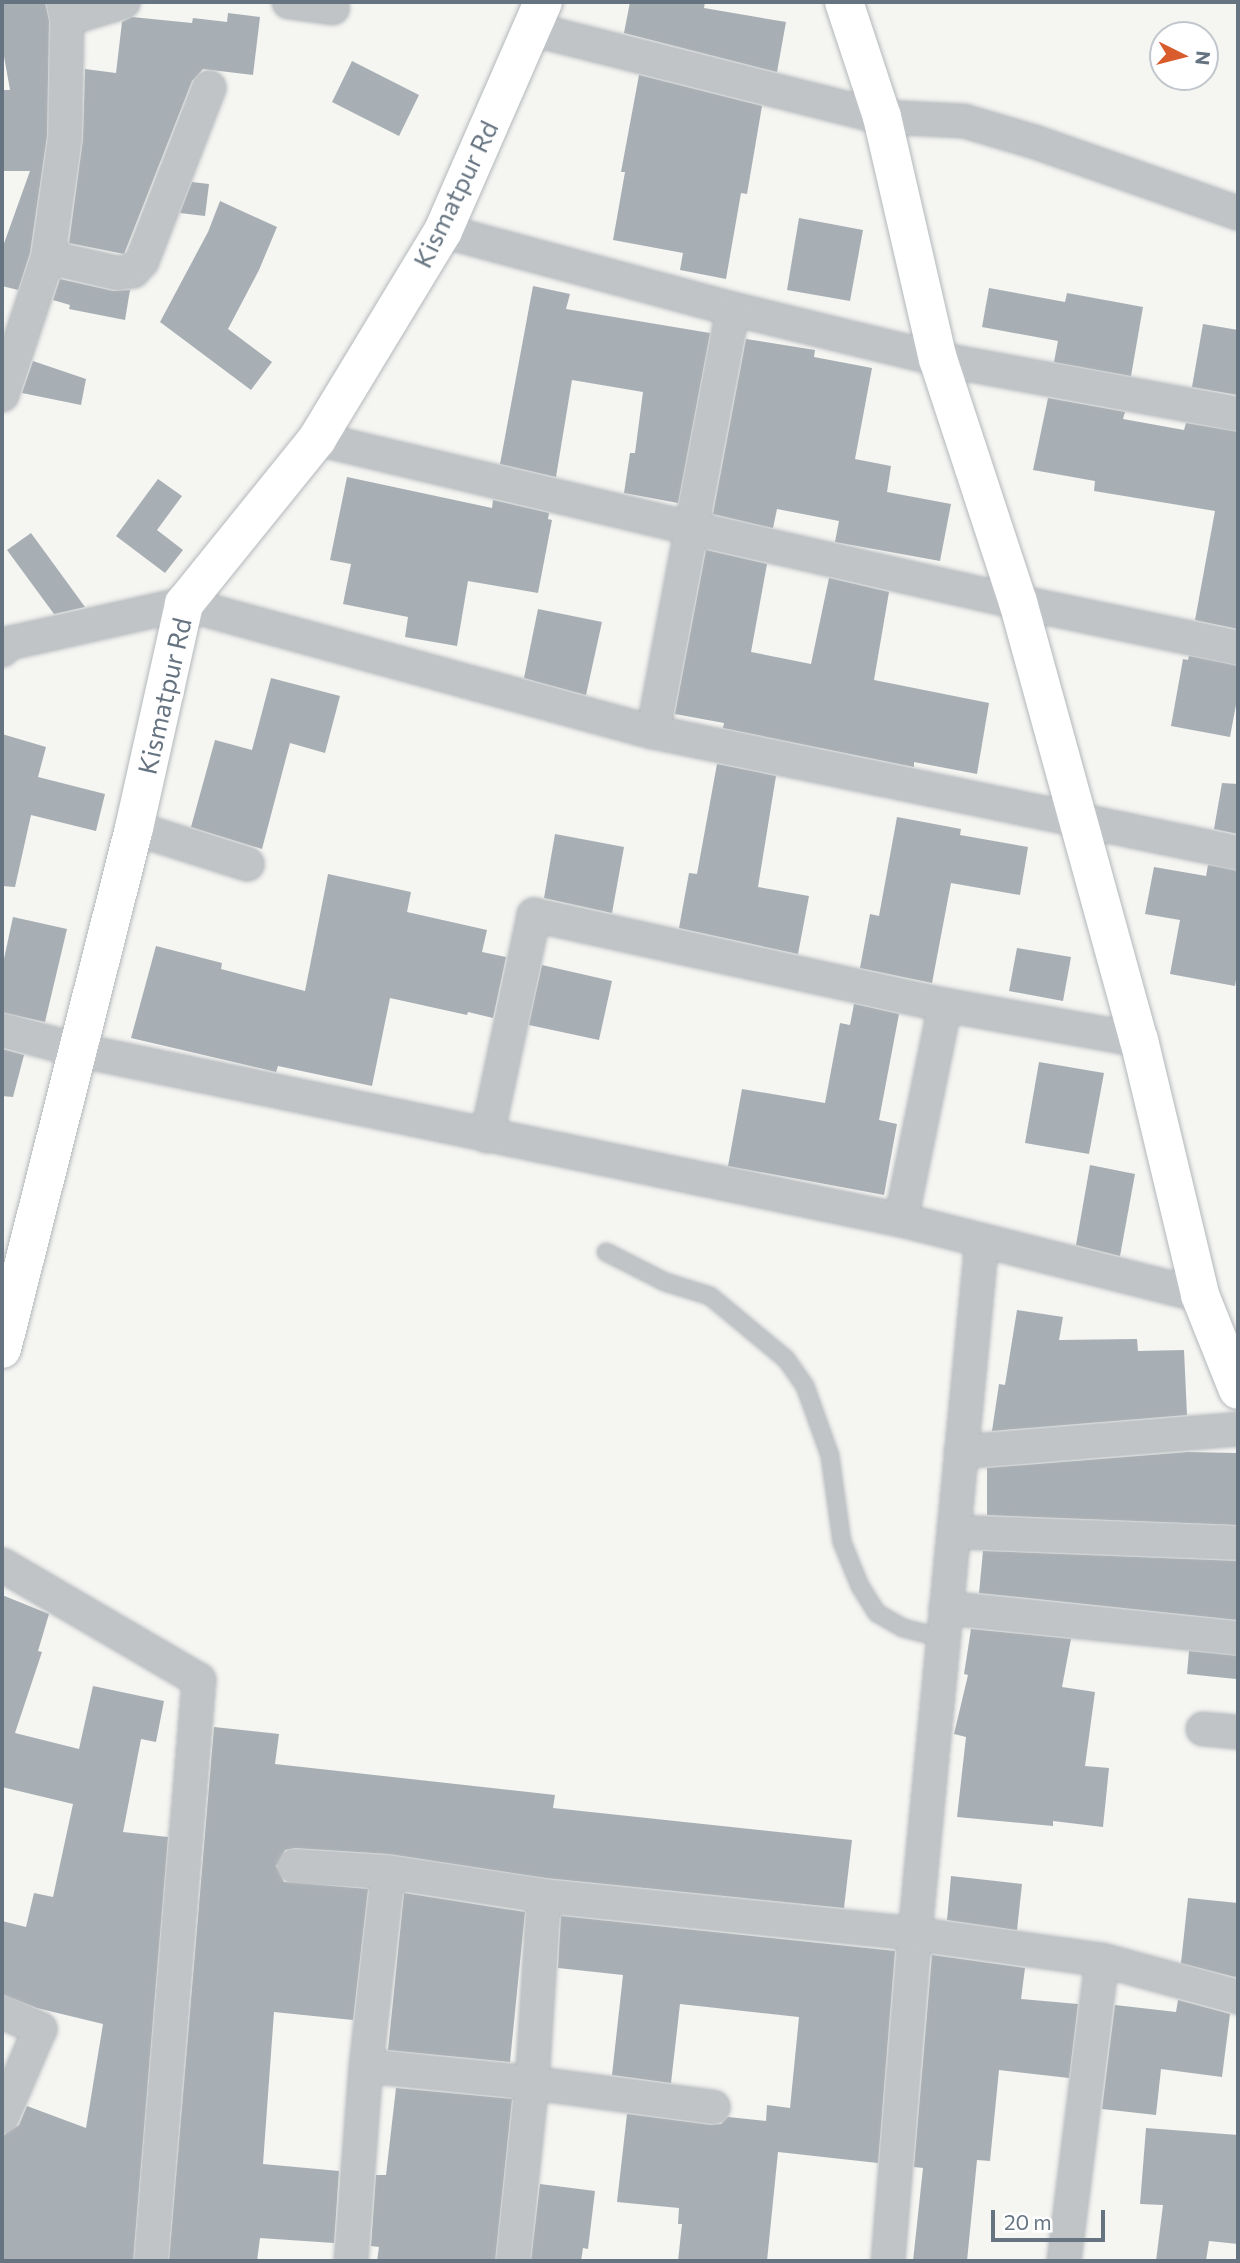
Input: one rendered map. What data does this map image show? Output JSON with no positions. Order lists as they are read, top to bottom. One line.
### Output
{"streets":{"street":["Kismatpur Rd"]},"scale_bar":"20 m","north":"right"}
